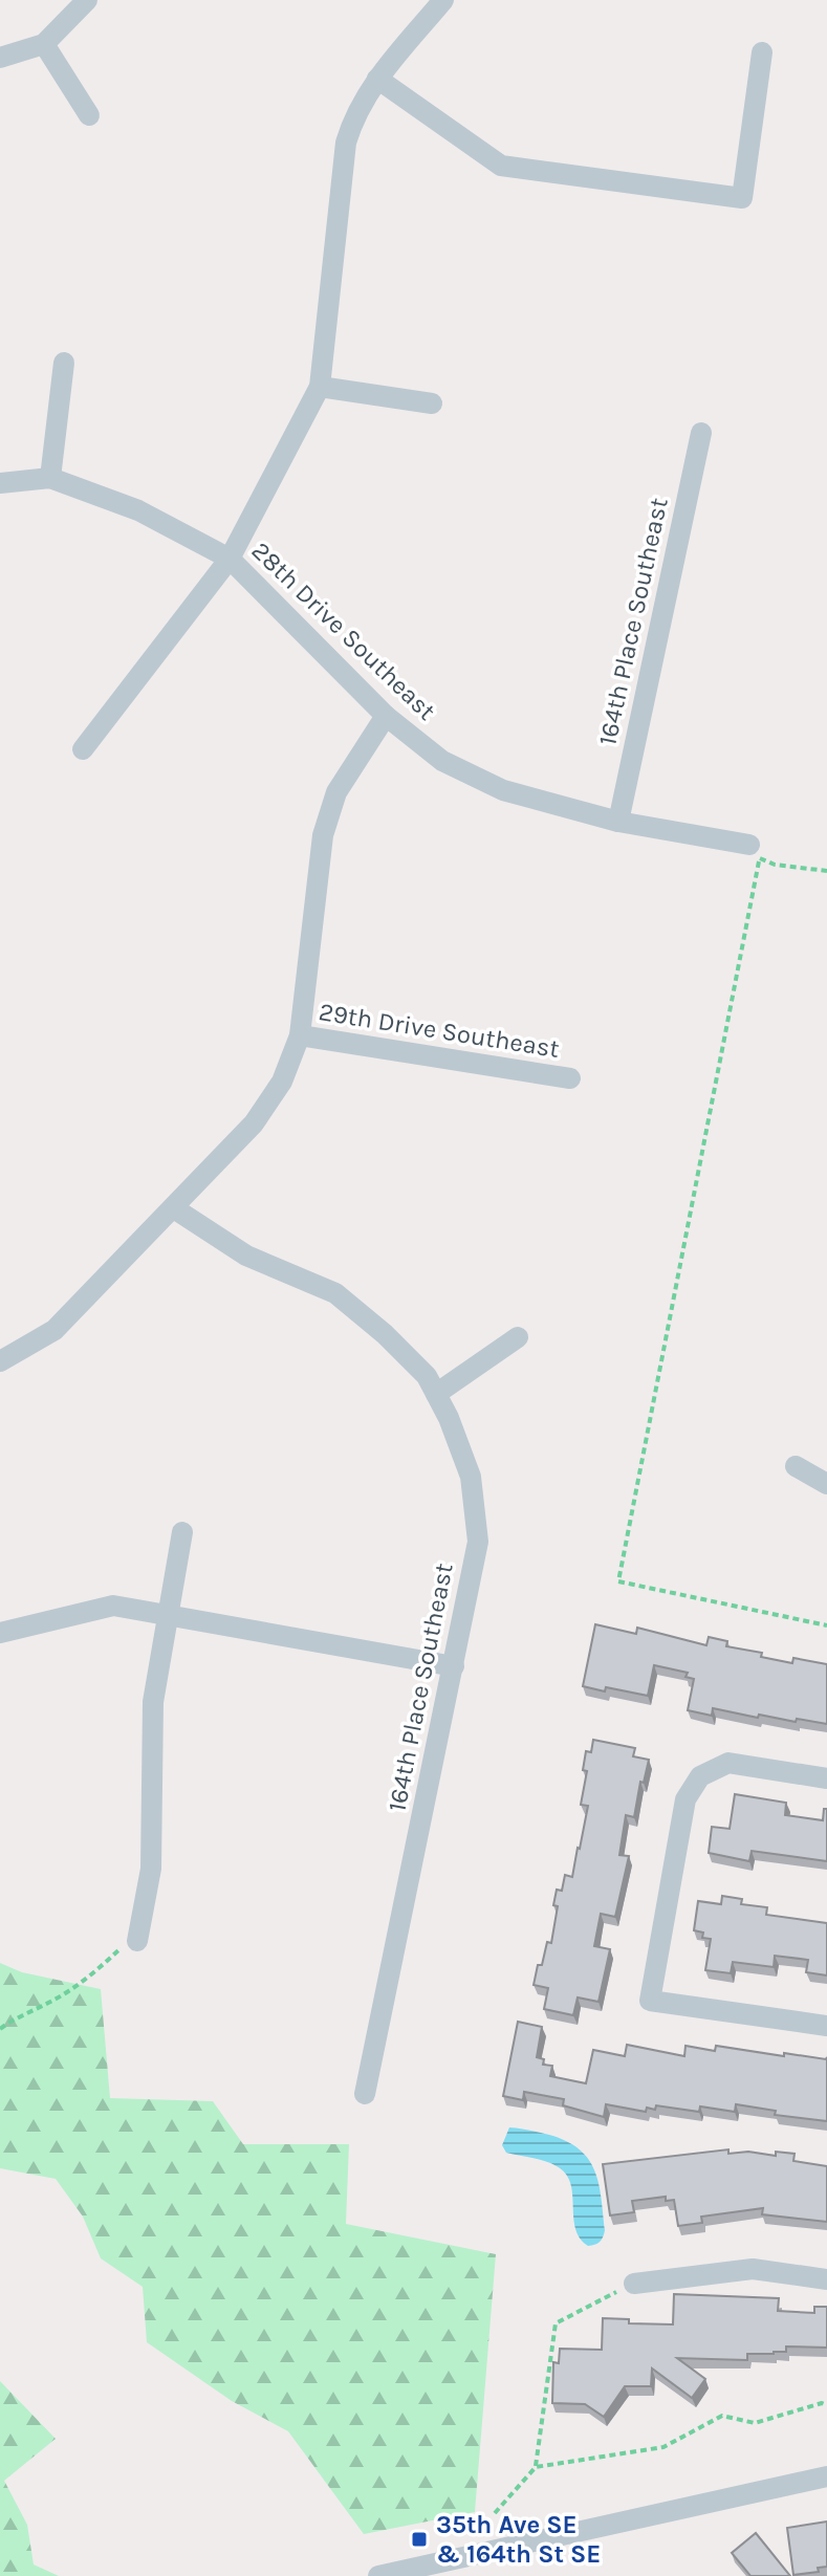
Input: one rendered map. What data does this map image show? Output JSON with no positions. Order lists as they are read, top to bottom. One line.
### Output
{"streets":{"street":["164th Place Southeast","28th Drive Southeast","29th Drive Southeast"]},"crossings":[["164th Place Southeast","28th Drive Southeast"]],"places":{"transit":["35th Ave SE & 164th St SE"]}}
